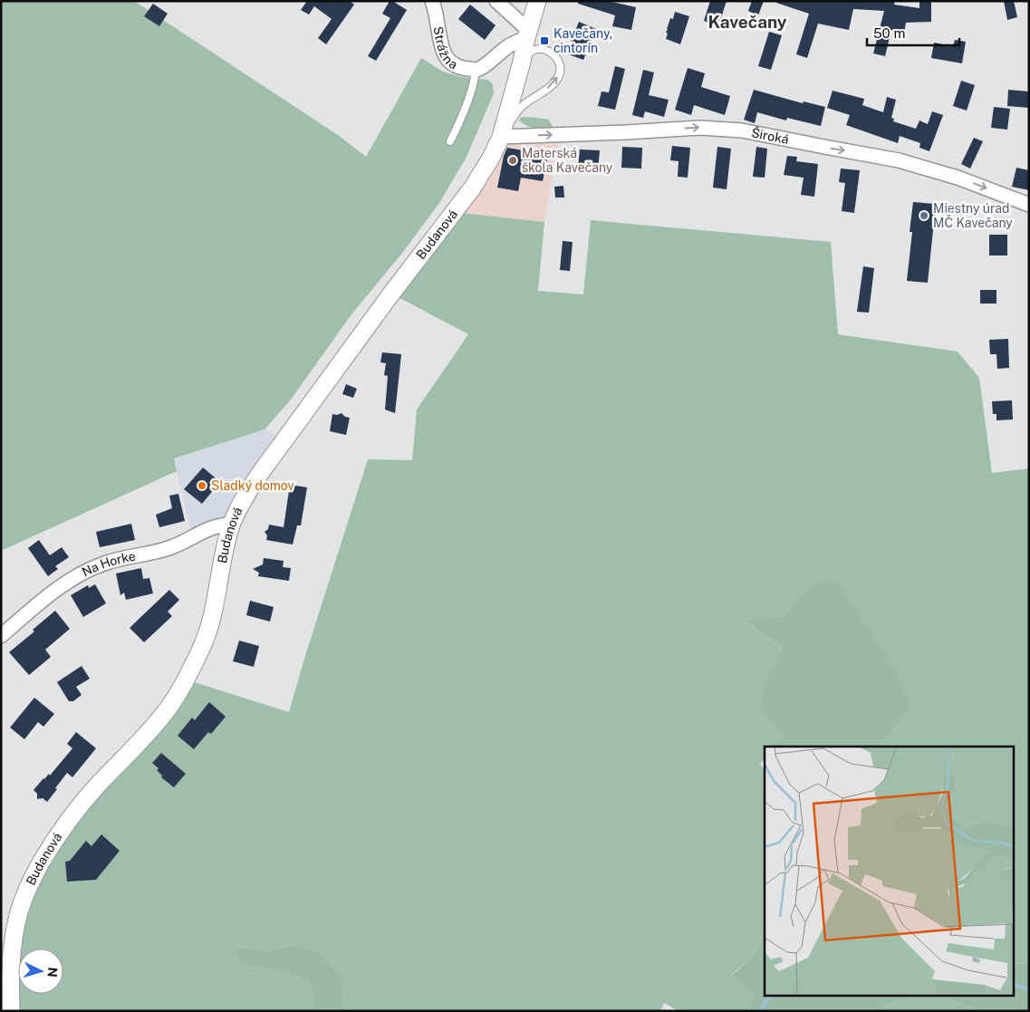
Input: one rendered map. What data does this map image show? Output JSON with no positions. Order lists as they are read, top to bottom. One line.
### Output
{"streets":{"street":["Strážna","Široká","Budanová","Na Horke"]},"crossings":[["Strážna","Budanová"],["Široká","Budanová"],["Budanová","Na Horke"]],"one_way":["Široká"],"districts":["Kavečany"],"places":{"transit":["Kavečany, cintorín"],"other":["Materská škola Kavečany","Miestny úrad MČ Kavečany","Sladký domov"]},"scale_bar":"50 m","north":"right"}
